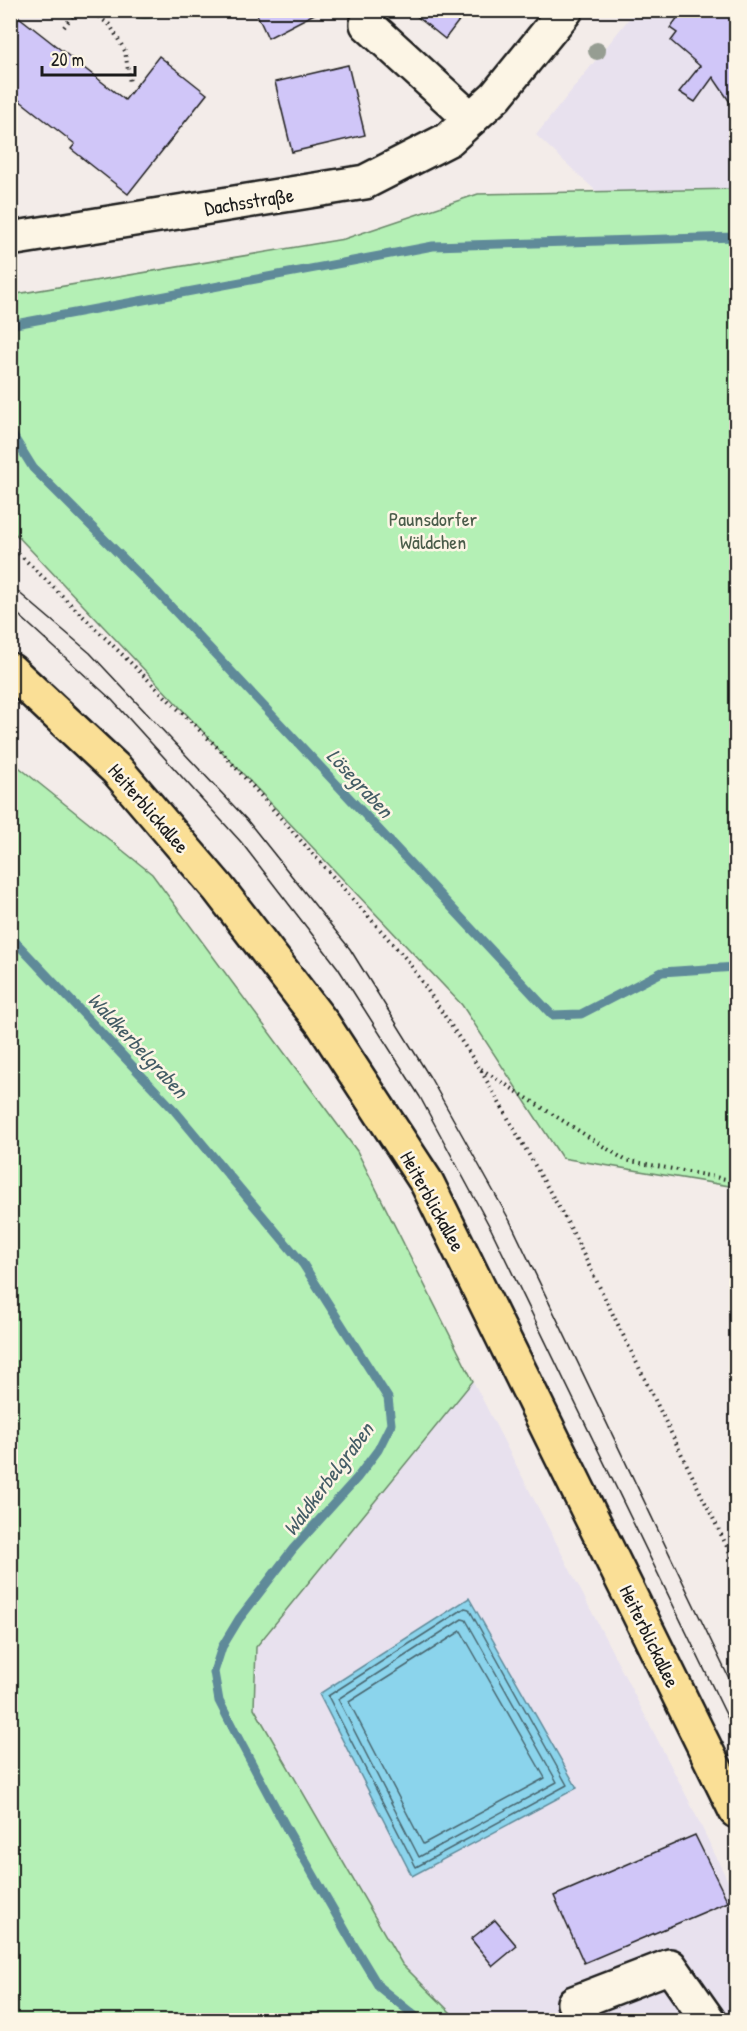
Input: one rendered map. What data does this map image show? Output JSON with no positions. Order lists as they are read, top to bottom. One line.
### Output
{"streets":{"main road":["Heiterblickallee"],"street":["Dachsstraße"]},"water":["Lösegraben","Waldkerbelgraben"],"parks":["Paunsdorfer Wäldchen"],"scale_bar":"20 m"}
